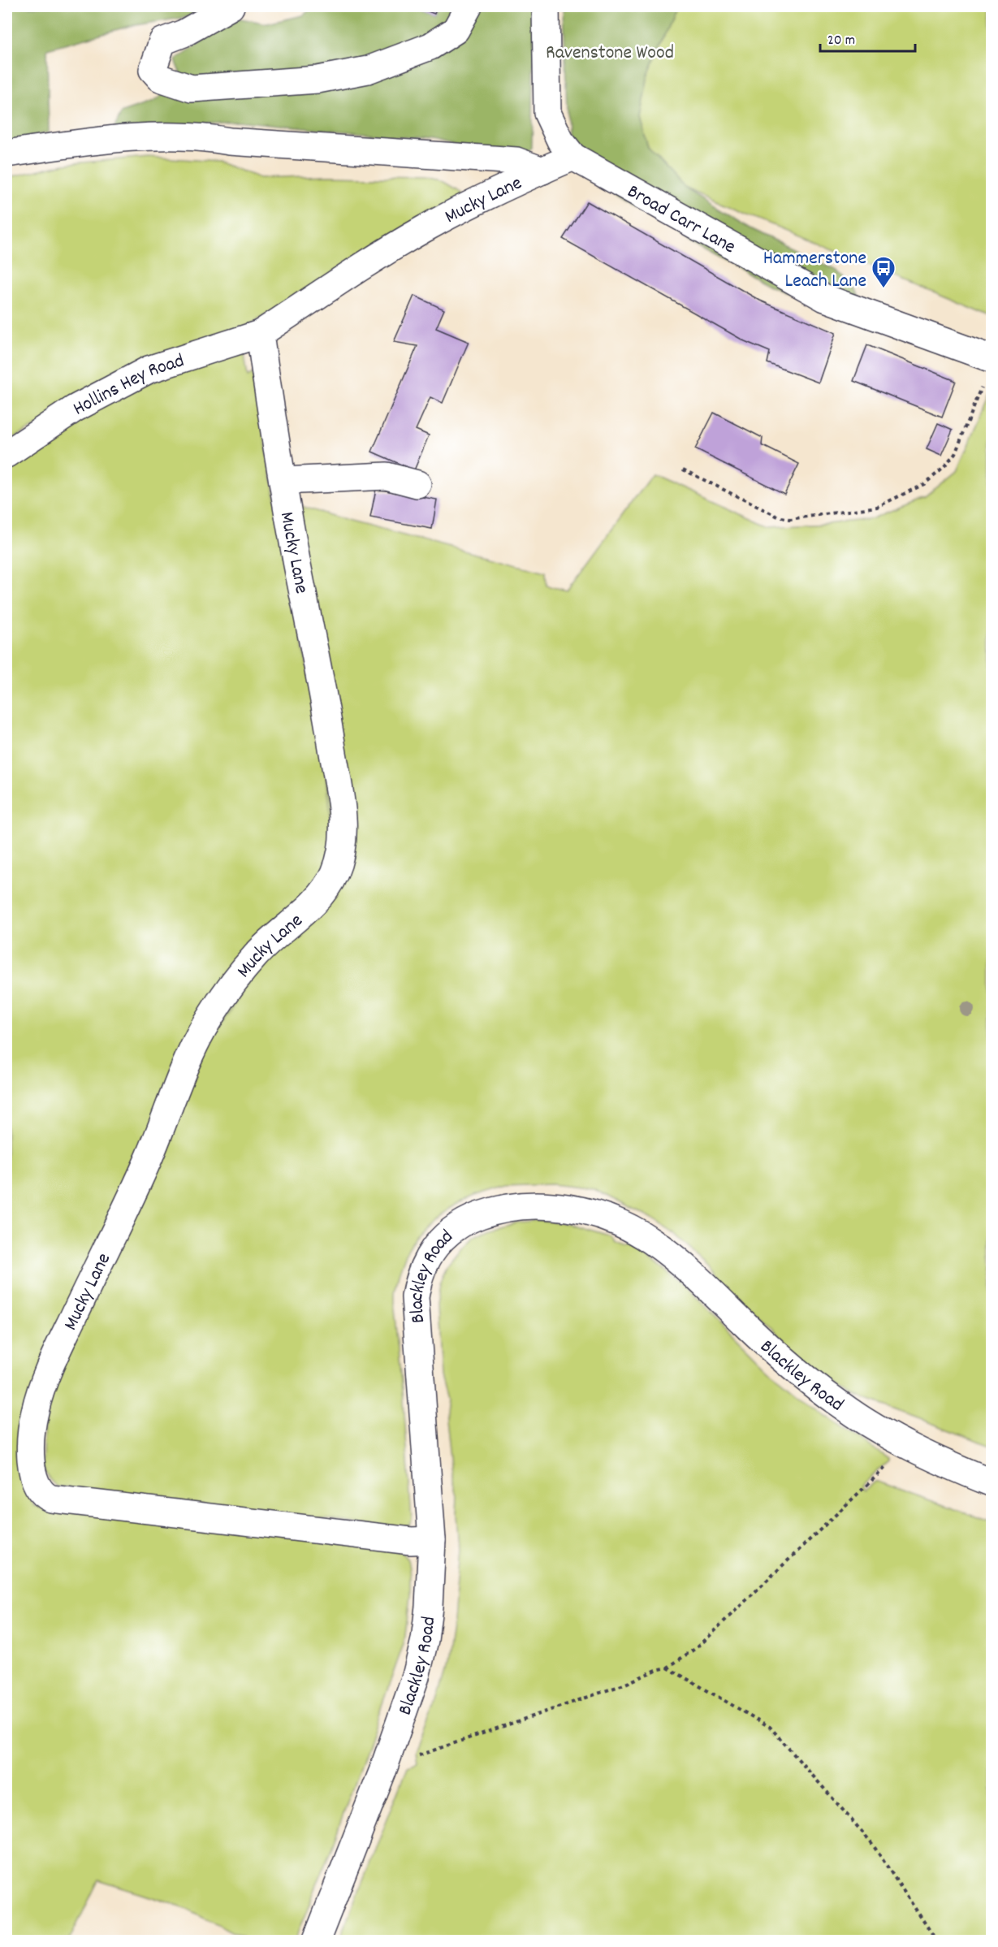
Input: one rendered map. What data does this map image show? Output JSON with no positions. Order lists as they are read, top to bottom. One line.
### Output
{"streets":{"street":["Mucky Lane","Broad Carr Lane","Hollins Hey Road","Blackley Road"]},"crossings":[["Mucky Lane","Broad Carr Lane"],["Mucky Lane","Hollins Hey Road"],["Mucky Lane","Blackley Road"]],"parks":["Ravenstone Wood"],"places":{"bus stop":["Hammerstone Leach Lane"]},"scale_bar":"20 m"}
